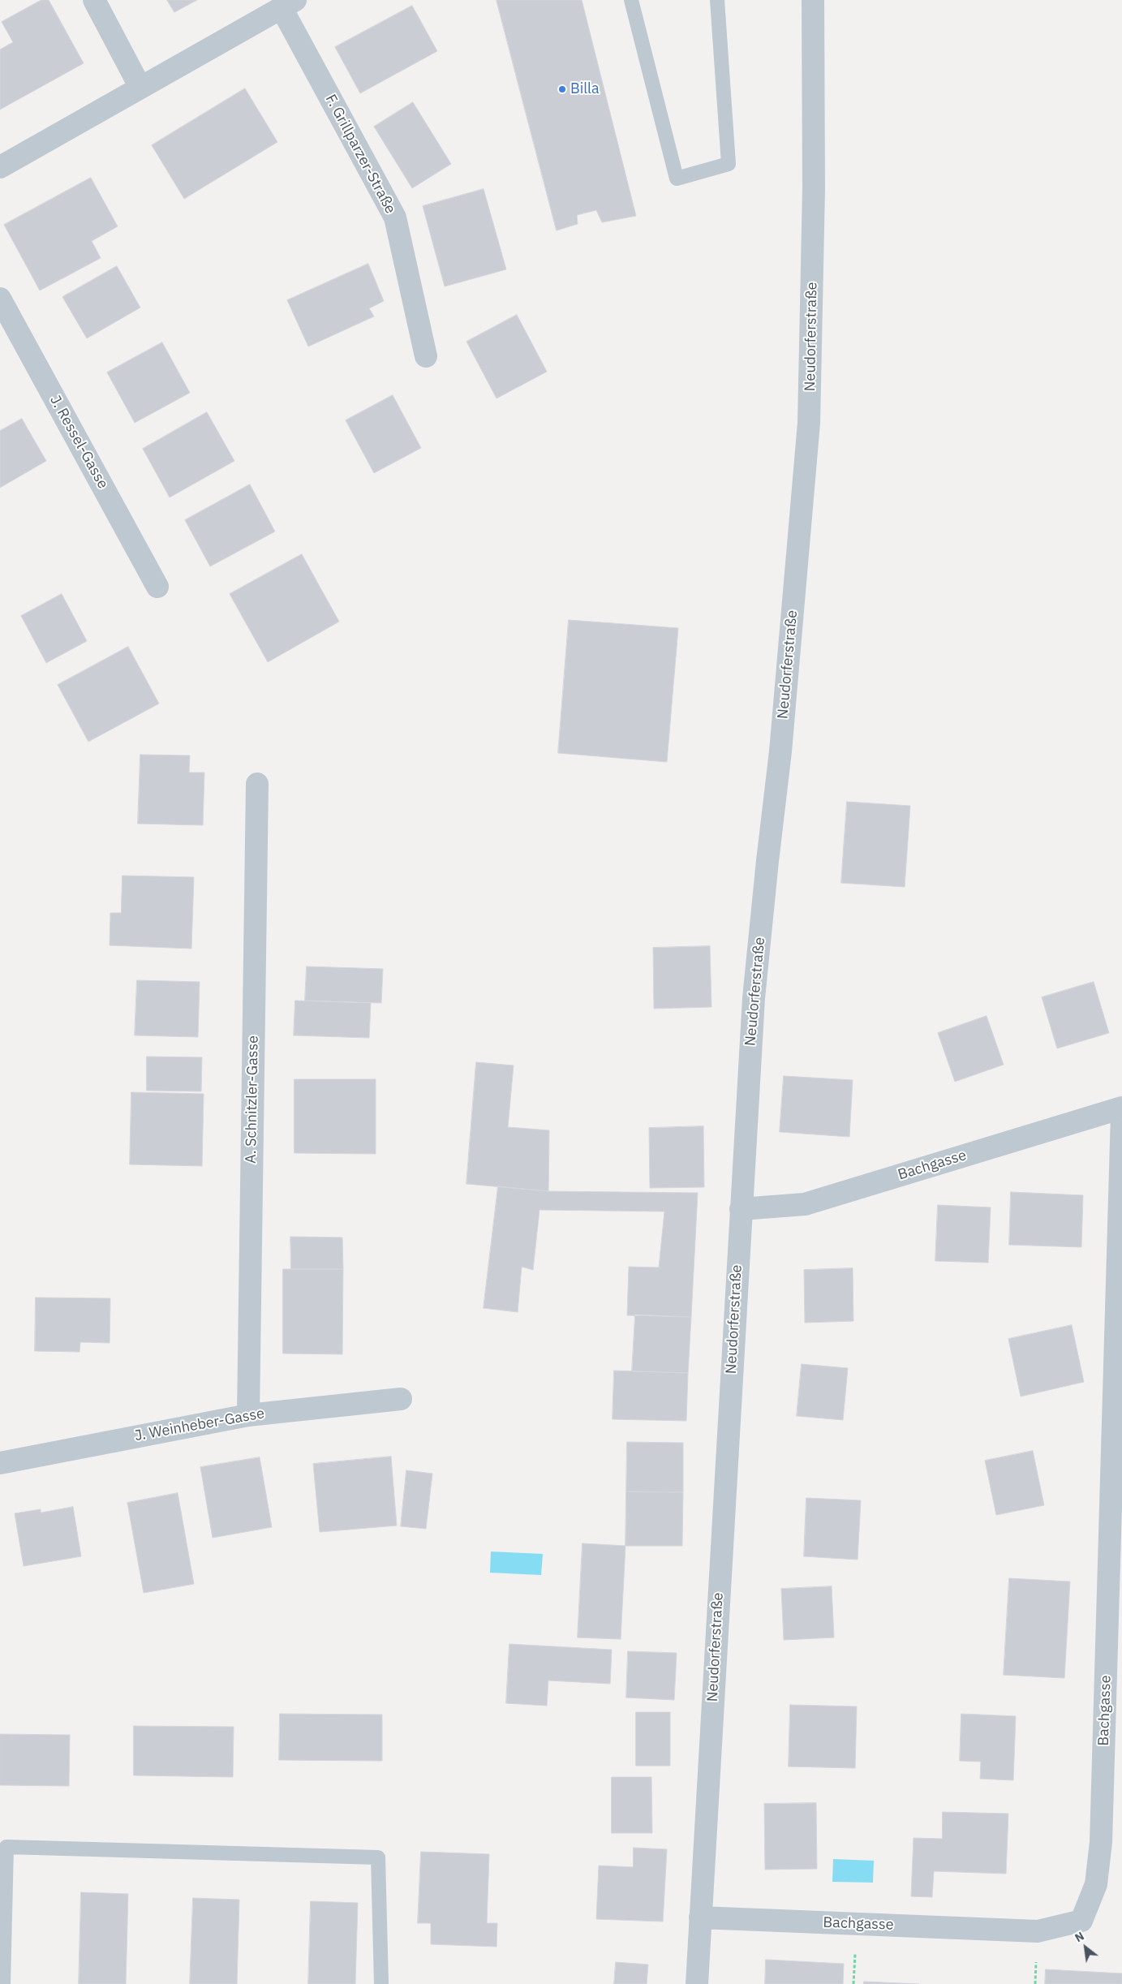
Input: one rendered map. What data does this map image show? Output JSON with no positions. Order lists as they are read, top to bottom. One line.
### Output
{"streets":{"street":["F. Grillparzer-Straße","Neudorferstraße","J. Ressel-Gasse","A. Schnitzler-Gasse","Bachgasse","J. Weinheber-Gasse"]},"crossings":[["Neudorferstraße","Bachgasse"],["A. Schnitzler-Gasse","J. Weinheber-Gasse"]],"places":["Billa"],"north":"top left"}
